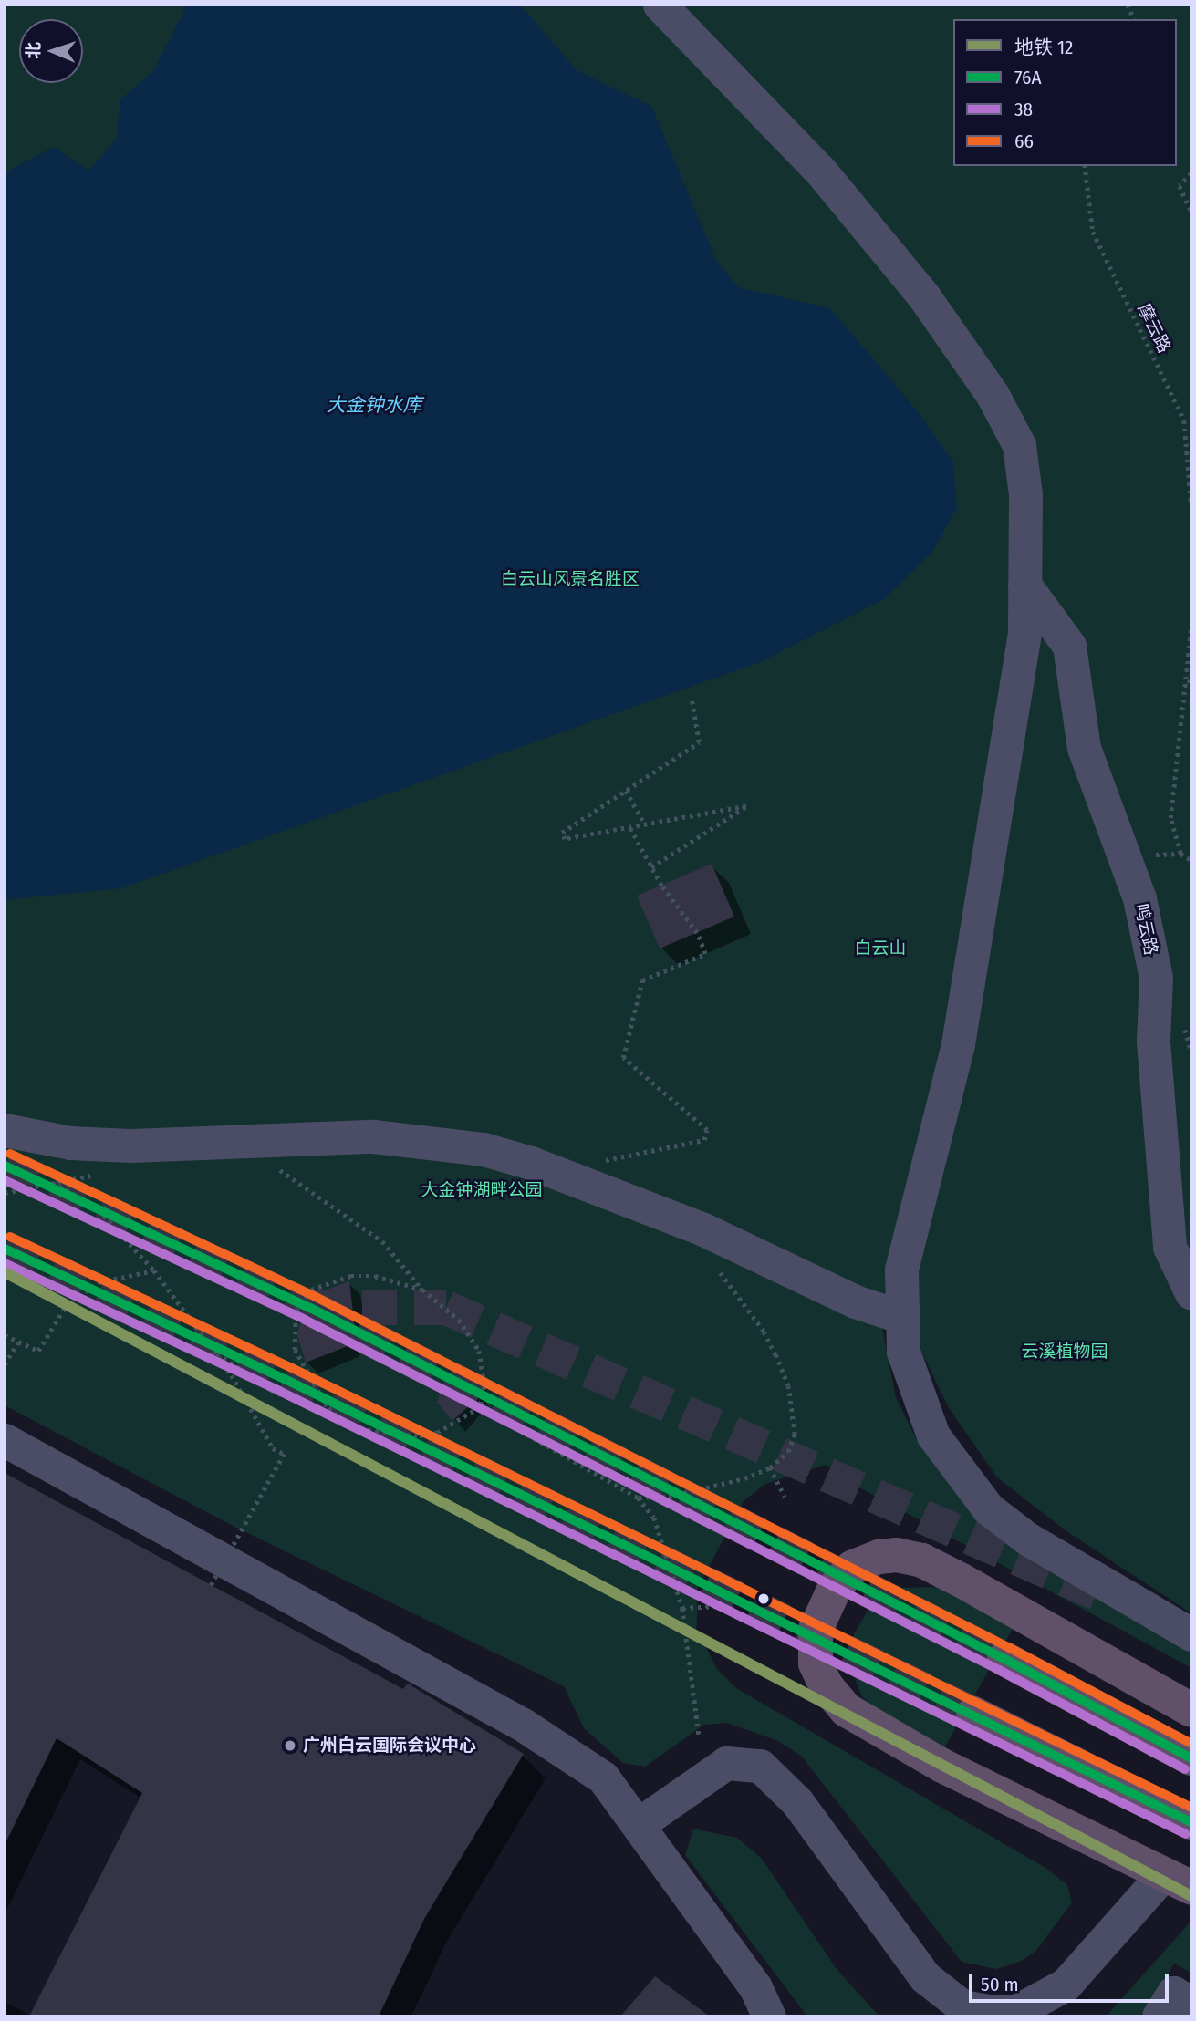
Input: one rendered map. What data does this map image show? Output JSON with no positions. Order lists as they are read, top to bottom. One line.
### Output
{"streets":{"street":["鸣云路"],"path":["摩云路"]},"water":["大金钟水库"],"parks":["白云山风景名胜区","白云山","大金钟湖畔公园","云溪植物园"],"places":["广州白云国际会议中心"],"lines":["transit line 66","transit line 76A","transit line 38","metro line 12"],"legend":["地铁 12","76A","38","66"],"scale_bar":"50 m","north":"left"}
